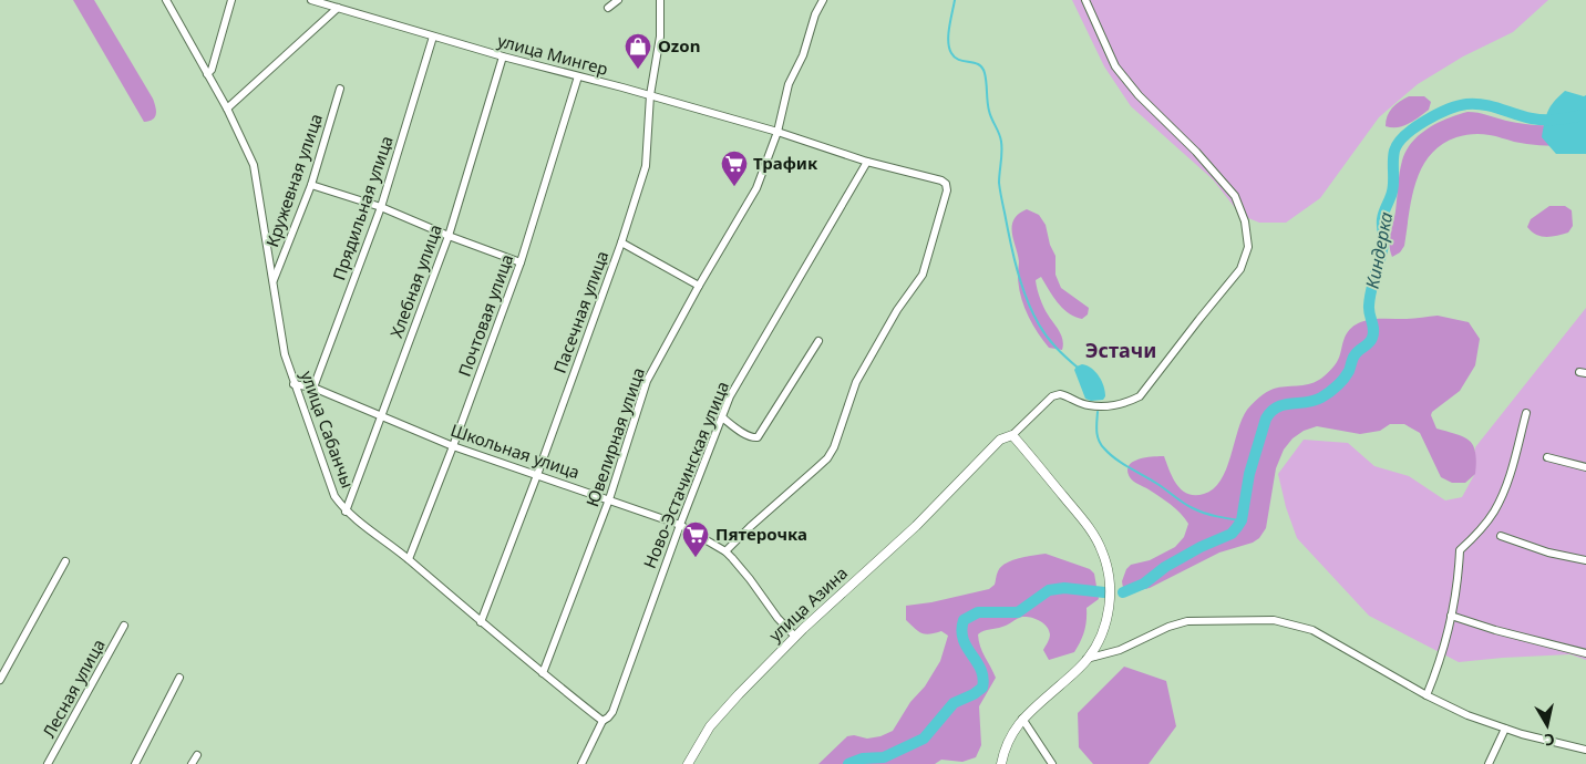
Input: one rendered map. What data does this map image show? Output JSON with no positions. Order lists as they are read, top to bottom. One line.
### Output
{"streets":{"street":["улица Мингер","Кружевная улица","Прядильная улица","Хлебная улица","Пасечная улица","Почтовая улица","улица Сабанчы","Ювелирная улица","Школьная улица","Ново-Эстачинская улица","улица Азина","Лесная улица"]},"crossings":[["улица Мингер","Прядильная улица"],["улица Мингер","Хлебная улица"],["улица Мингер","Пасечная улица"],["улица Мингер","Почтовая улица"],["улица Мингер","Ювелирная улица"],["улица Мингер","Школьная улица"],["улица Мингер","Ново-Эстачинская улица"],["Кружевная улица","улица Сабанчы"],["Прядильная улица","Школьная улица"],["Хлебная улица","улица Сабанчы"],["Хлебная улица","Школьная улица"],["Пасечная улица","улица Сабанчы"],["Пасечная улица","Школьная улица"],["Почтовая улица","улица Сабанчы"],["Почтовая улица","Школьная улица"],["улица Сабанчы","Ювелирная улица"],["улица Сабанчы","Школьная улица"],["улица Сабанчы","Ново-Эстачинская улица"],["Ювелирная улица","Школьная улица"],["Школьная улица","Ново-Эстачинская улица"],["Школьная улица","улица Азина"]],"districts":["Эстачи"],"water":["Киндерка"],"places":{"shop":["Ozon"],"supermarket":["Трафик","Пятерочка"]},"north":"bottom"}
